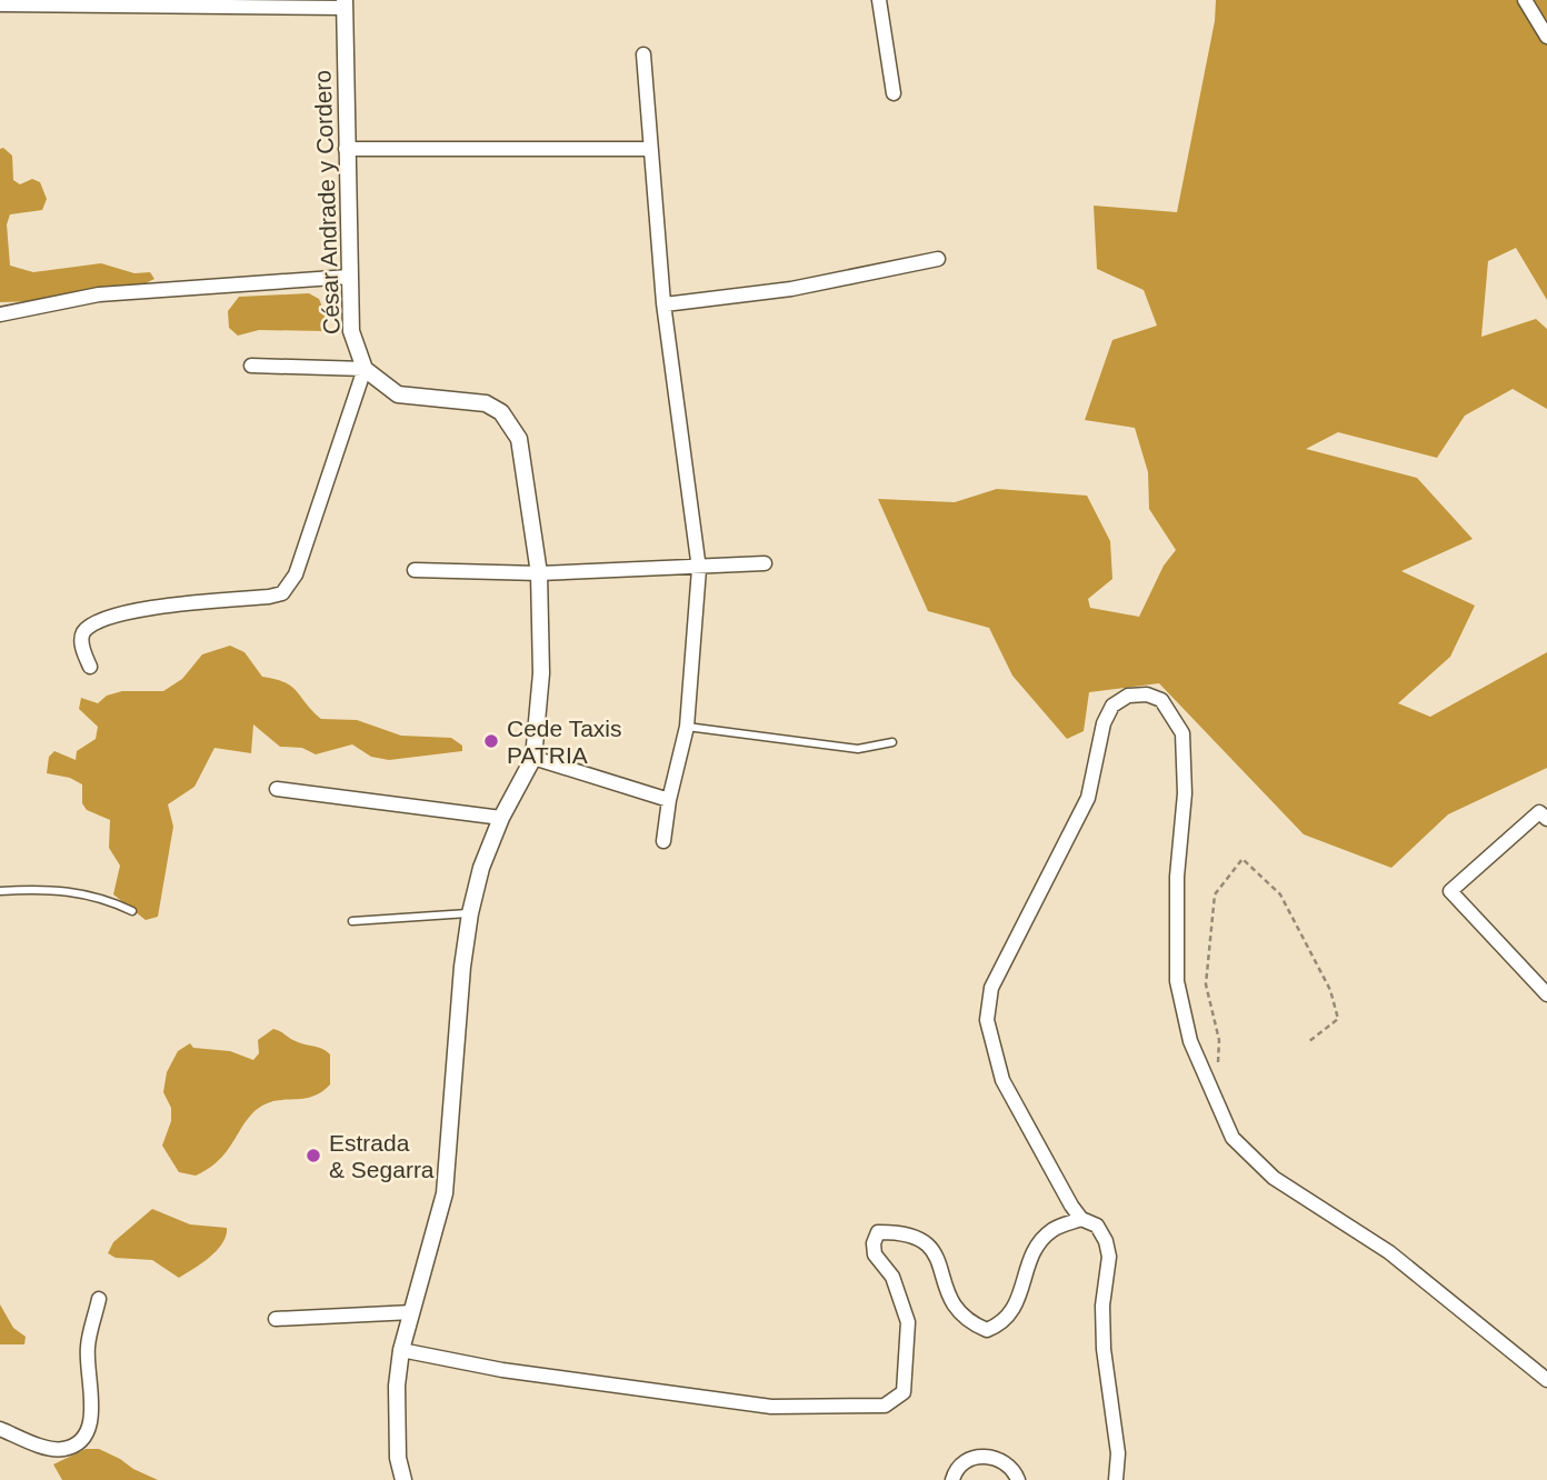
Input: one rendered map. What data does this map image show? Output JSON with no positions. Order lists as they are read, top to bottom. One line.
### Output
{"streets":{"street":["César Andrade y Cordero"]},"places":["Cede Taxis PATRIA","Estrada & Segarra"]}
